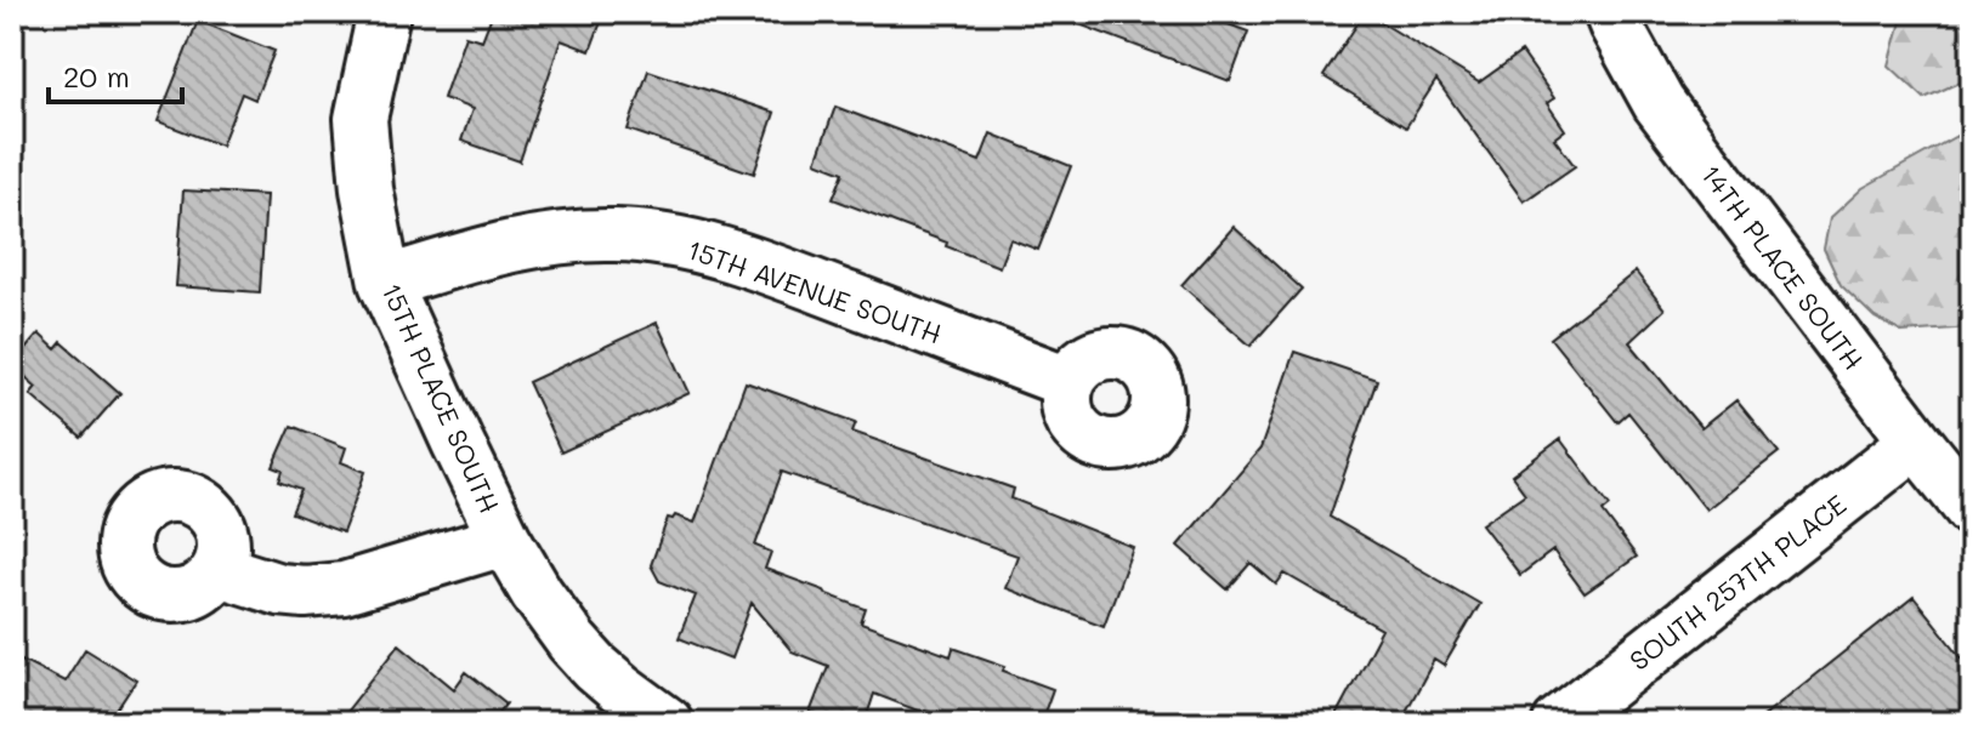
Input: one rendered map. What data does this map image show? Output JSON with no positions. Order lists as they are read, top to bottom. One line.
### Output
{"streets":{"street":["14TH PLACE SOUTH","15TH AVENUE SOUTH","15TH PLACE SOUTH","SOUTH 257TH PLACE"]},"crossings":[["14TH PLACE SOUTH","SOUTH 257TH PLACE"],["15TH AVENUE SOUTH","15TH PLACE SOUTH"]],"scale_bar":"20 m"}
